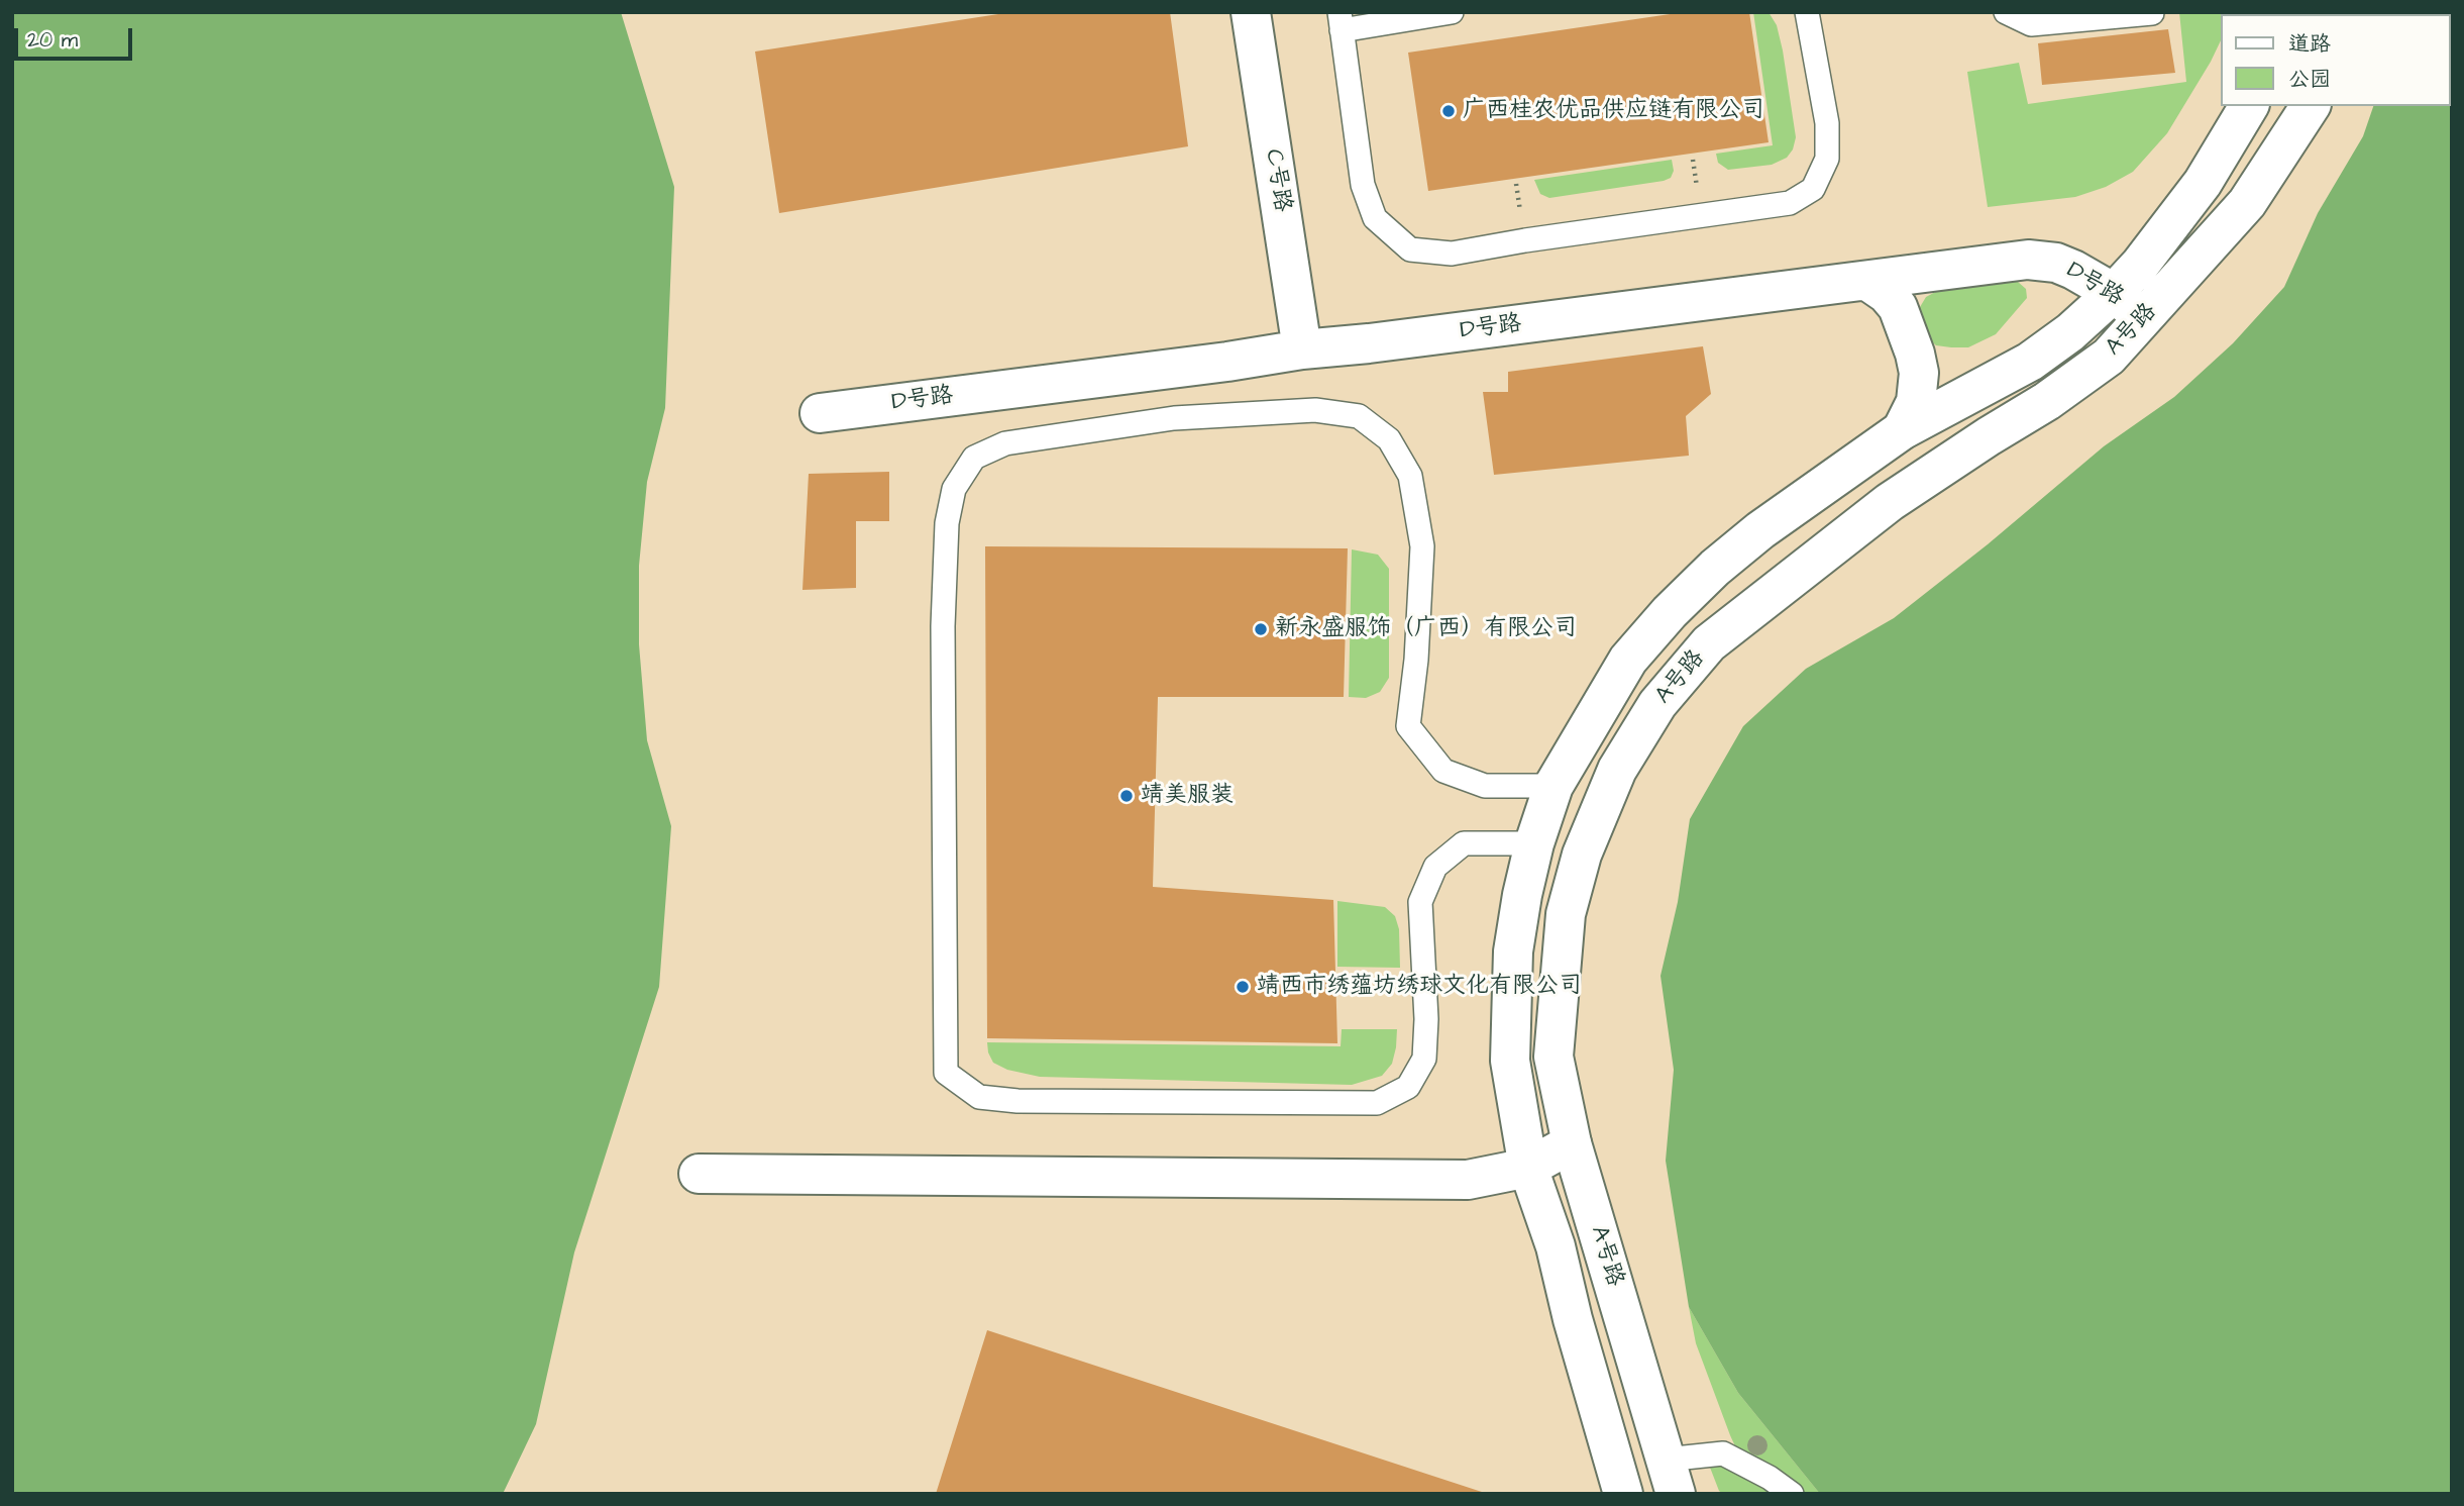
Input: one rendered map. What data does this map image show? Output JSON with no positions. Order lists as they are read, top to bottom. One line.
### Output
{"streets":{"street":["C号路","D号路","A号路"]},"crossings":[["C号路","D号路"],["D号路","A号路"]],"places":["广西桂农优品供应链有限公司","新永盛服饰（广西）有限公司","靖美服装","靖西市绣蕴坊绣球文化有限公司"],"legend":["道路","公园"],"scale_bar":"20 m"}
